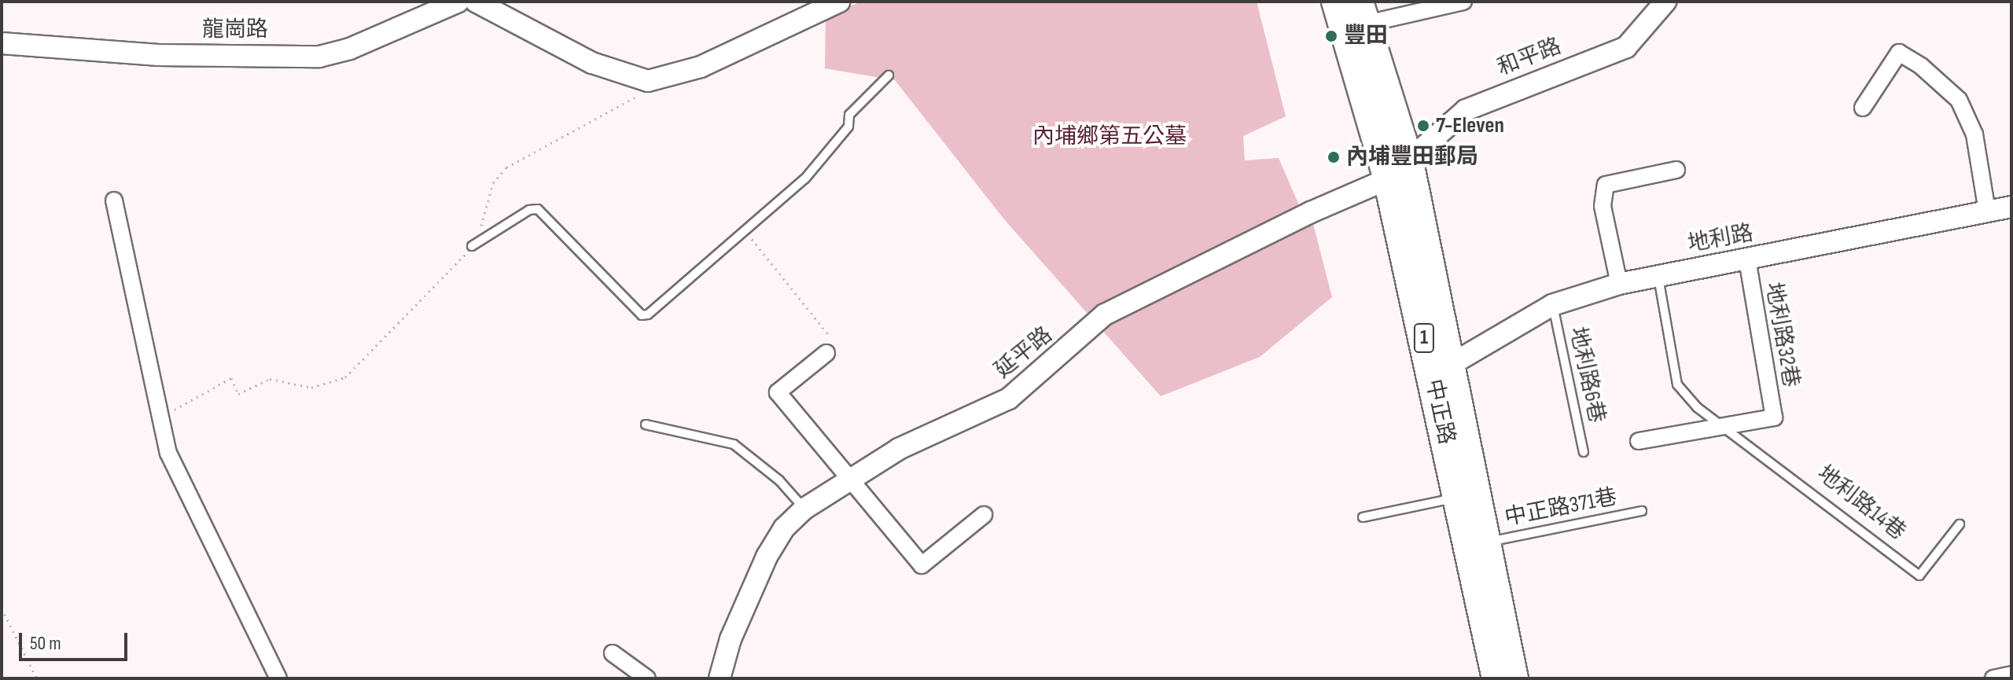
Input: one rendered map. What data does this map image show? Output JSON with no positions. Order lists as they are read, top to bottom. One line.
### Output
{"streets":{"main road":["1","中正路"],"street":["龍崗路","和平路","地利路","地利路32巷","延平路"],"lane":["地利路6巷","地利路14巷","中正路371巷"]},"crossings":[["和平路","延平路"],["和平路","中正路"],["地利路","地利路32巷"],["地利路","地利路6巷"],["地利路","中正路"],["地利路","地利路14巷"],["地利路32巷","地利路14巷"],["延平路","中正路"],["中正路","中正路371巷"]],"parks":["內埔鄉第五公墓"],"places":["豐田","7-Eleven","內埔豐田郵局"],"scale_bar":"50 m"}
